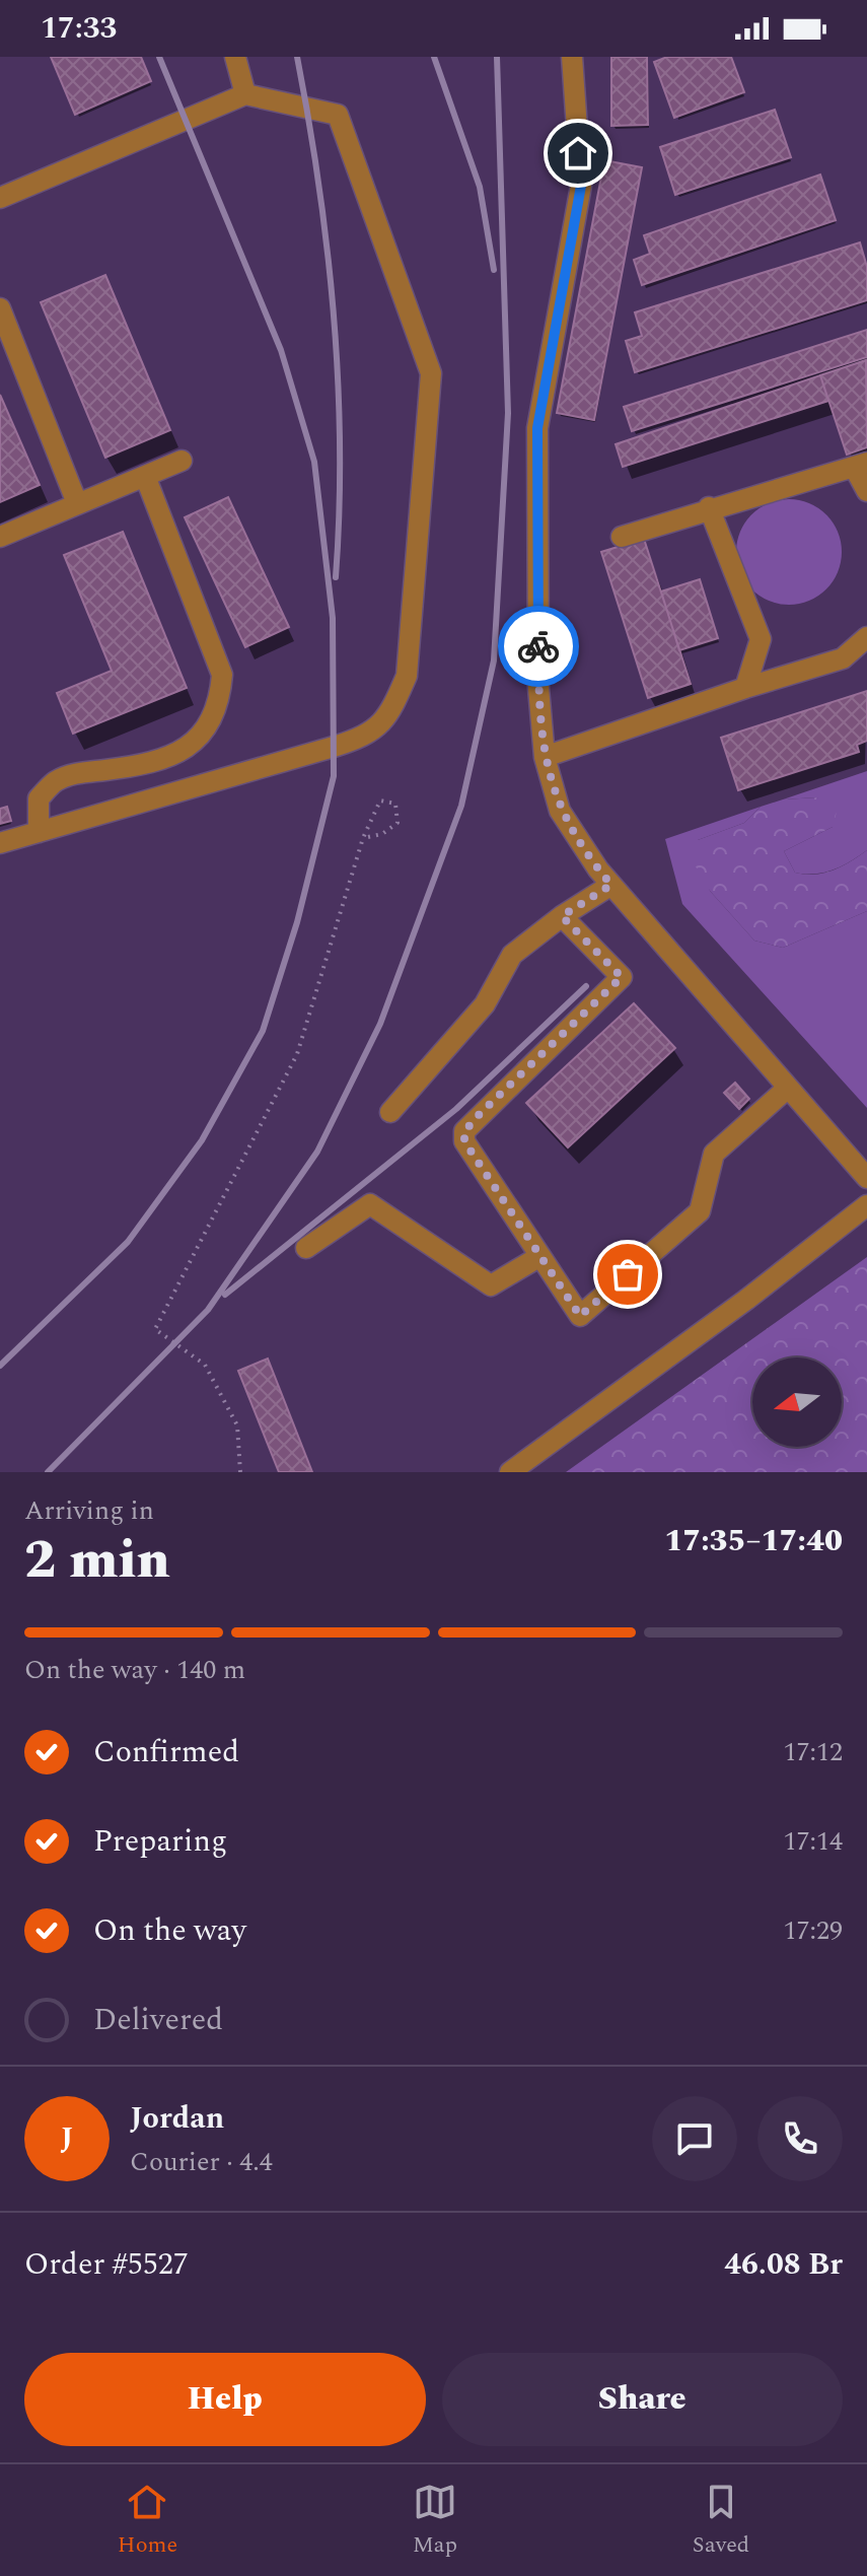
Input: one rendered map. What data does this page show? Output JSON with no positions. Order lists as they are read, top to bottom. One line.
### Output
{"north":"left","page":{"status":"17:33","heading":["2 min","Arriving in","17:35–17:40"],"panel":["Jordan","Courier · 4.4","Order #5527","46.08 Br"],"bar":"On the way · 140 m","list":[["Confirmed","17:12"],["Preparing","17:14"],["On the way","17:29"],"Delivered"],"round":"J","buttons":["Help","Share"],"tabs":["Home","Map","Saved"]}}
